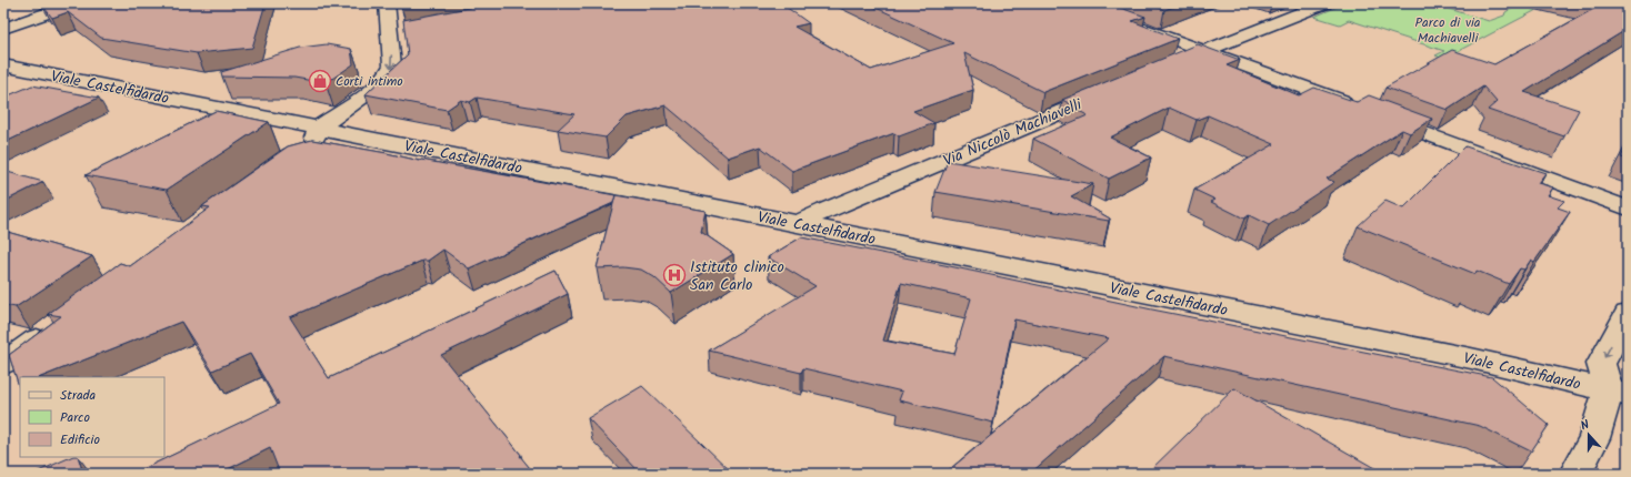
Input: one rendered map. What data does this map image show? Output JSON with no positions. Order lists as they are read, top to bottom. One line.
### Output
{"streets":{"street":["Viale Castelfidardo","Via Niccolò Machiavelli"]},"crossings":[["Viale Castelfidardo","Via Niccolò Machiavelli"]],"parks":["Parco di via Machiavelli"],"places":{"shop":["Corti intimo"],"hospital":["Istituto clinico San Carlo"]},"legend":["Strada","Parco","Edificio"],"north":"top"}
